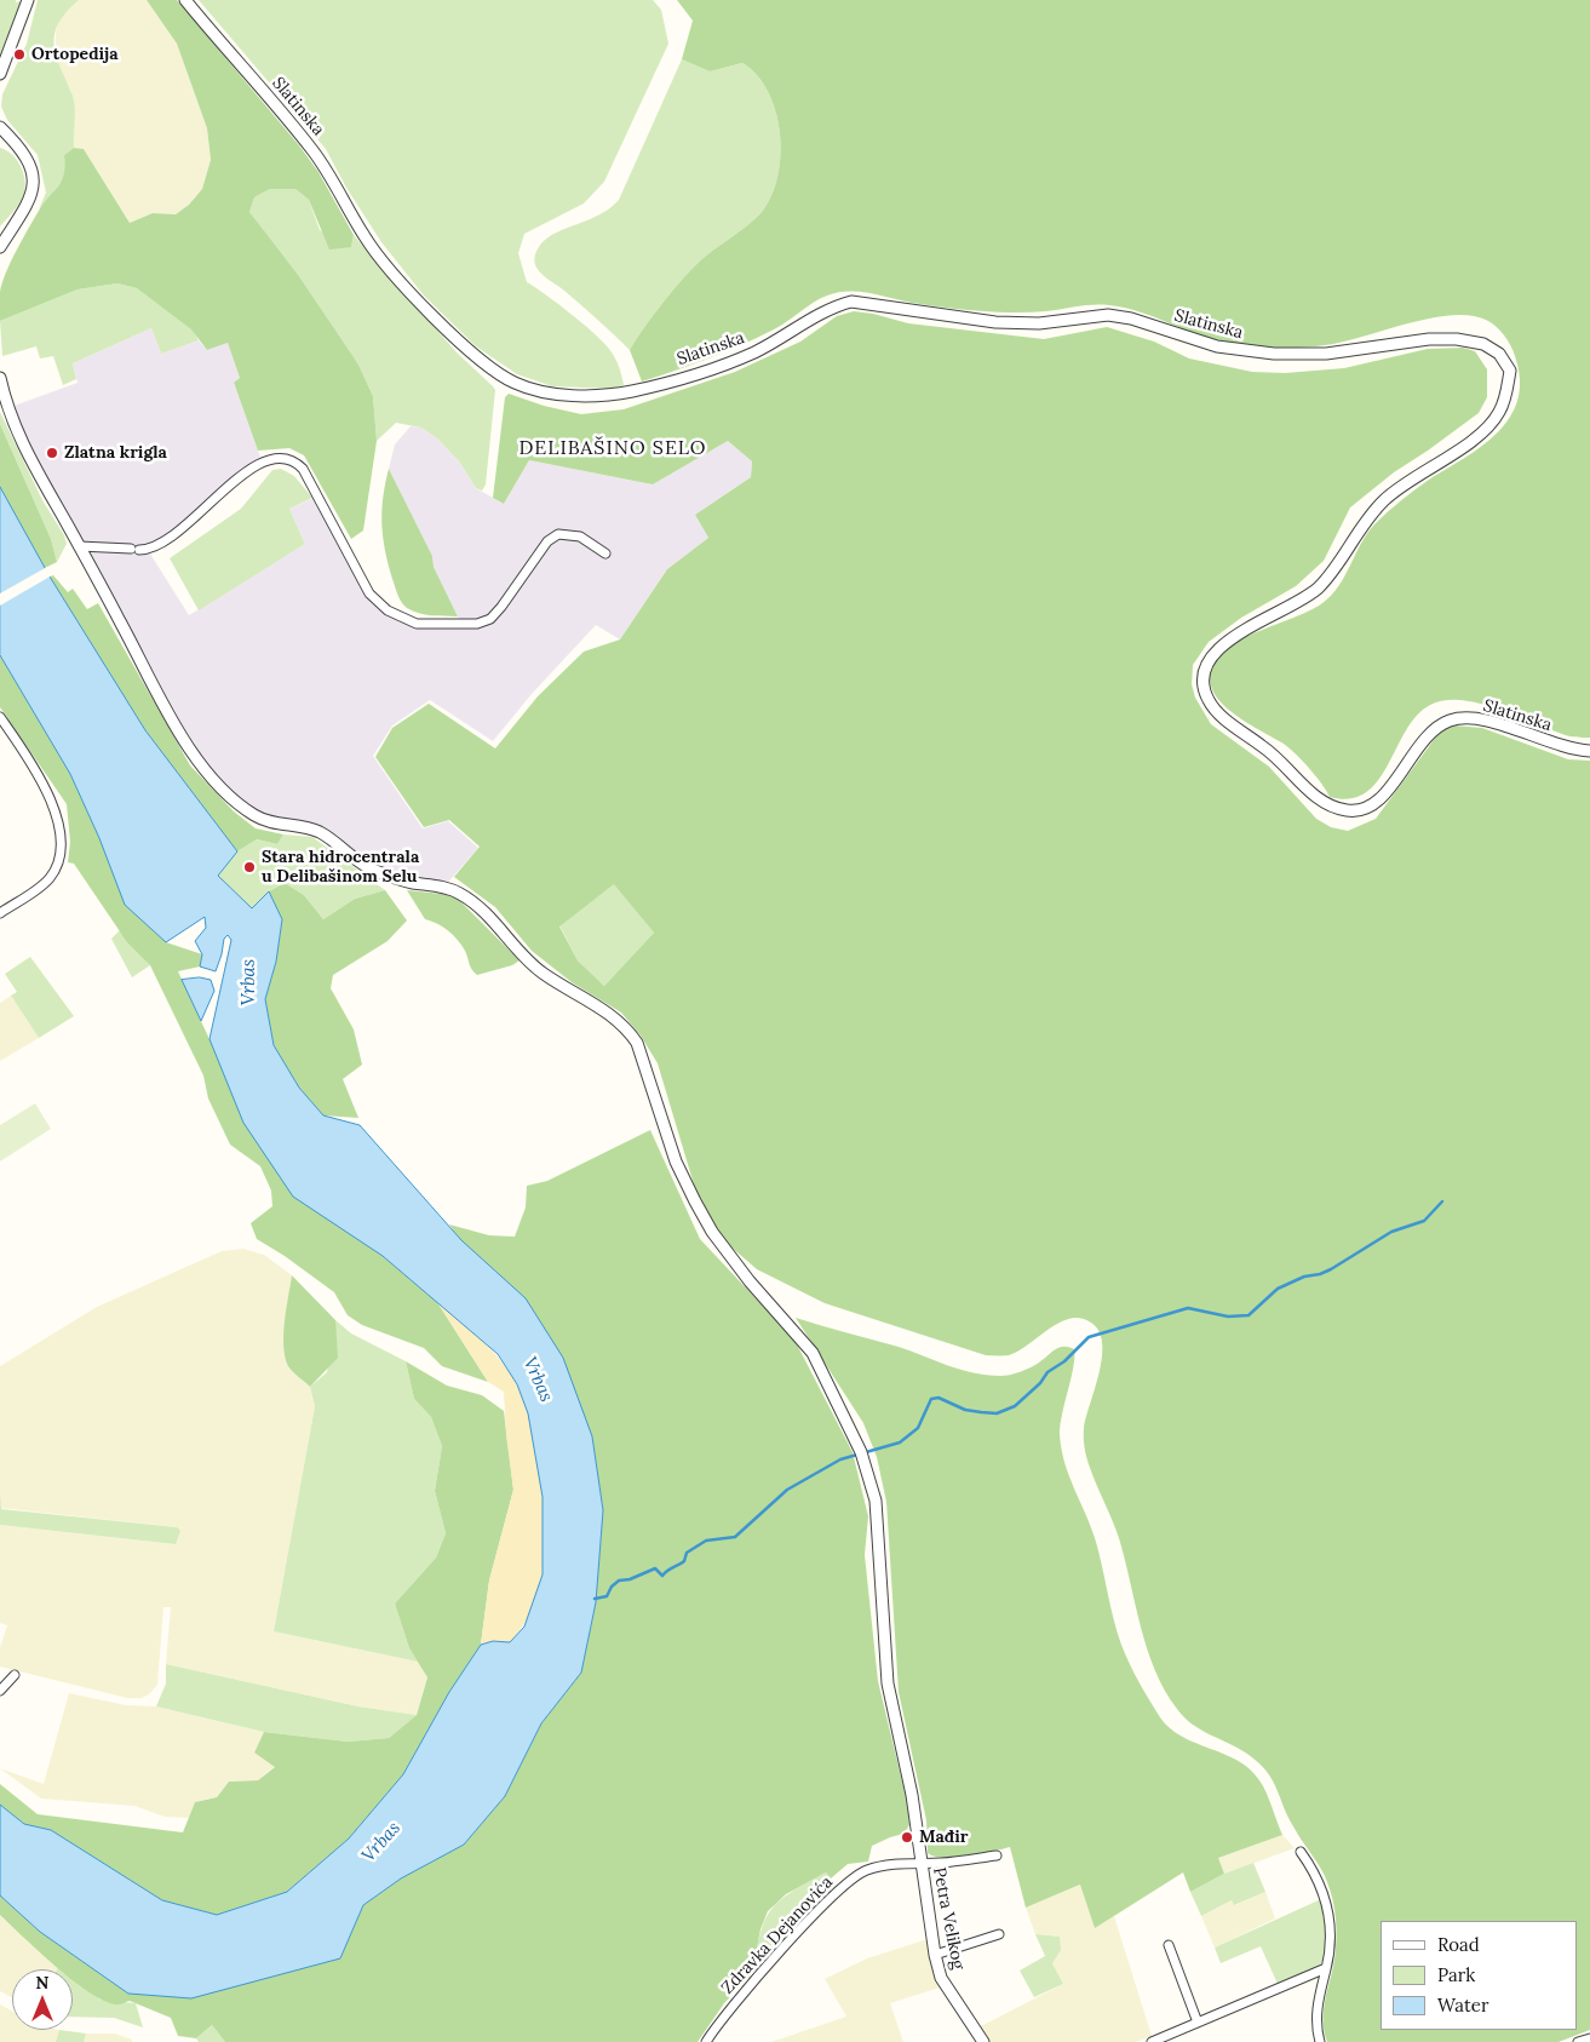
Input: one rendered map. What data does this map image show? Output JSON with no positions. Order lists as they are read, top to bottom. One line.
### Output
{"streets":{"street":["Slatinska","Petra Velikog","Zdravka Dejanovića"]},"crossings":[["Petra Velikog","Zdravka Dejanovića"]],"districts":["DELIBAŠINO SELO"],"water":["Vrbas"],"places":["Ortopedija","Zlatna krigla","Stara hidrocentrala u Delibašinom Selu","Mađir"],"legend":["Road","Park","Water"],"north":"top"}
